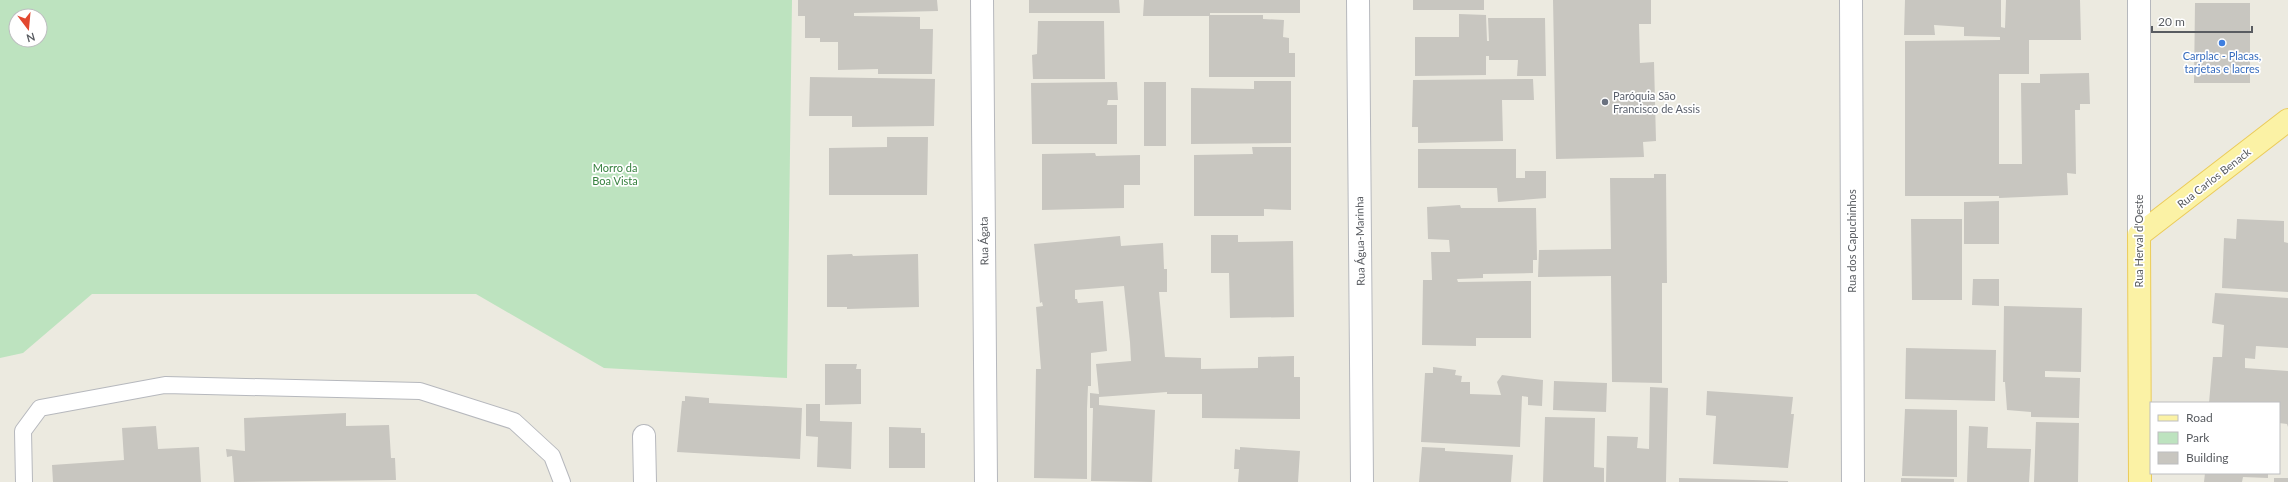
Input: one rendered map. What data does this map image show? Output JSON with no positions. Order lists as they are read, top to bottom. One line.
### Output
{"streets":{"main road":["Rua Carlos Benack","Rua Herval d'Oeste"],"street":["Rua Ágata","Rua Água-Marinha","Rua dos Capuchinhos"]},"crossings":[["Rua Carlos Benack","Rua Herval d'Oeste"]],"parks":["Morro da Boa Vista"],"places":["Carplac - Placas, tarjetas e lacres","Paróquia São Francisco de Assis"],"legend":["Road","Park","Building"],"scale_bar":"20 m","north":"bottom"}
